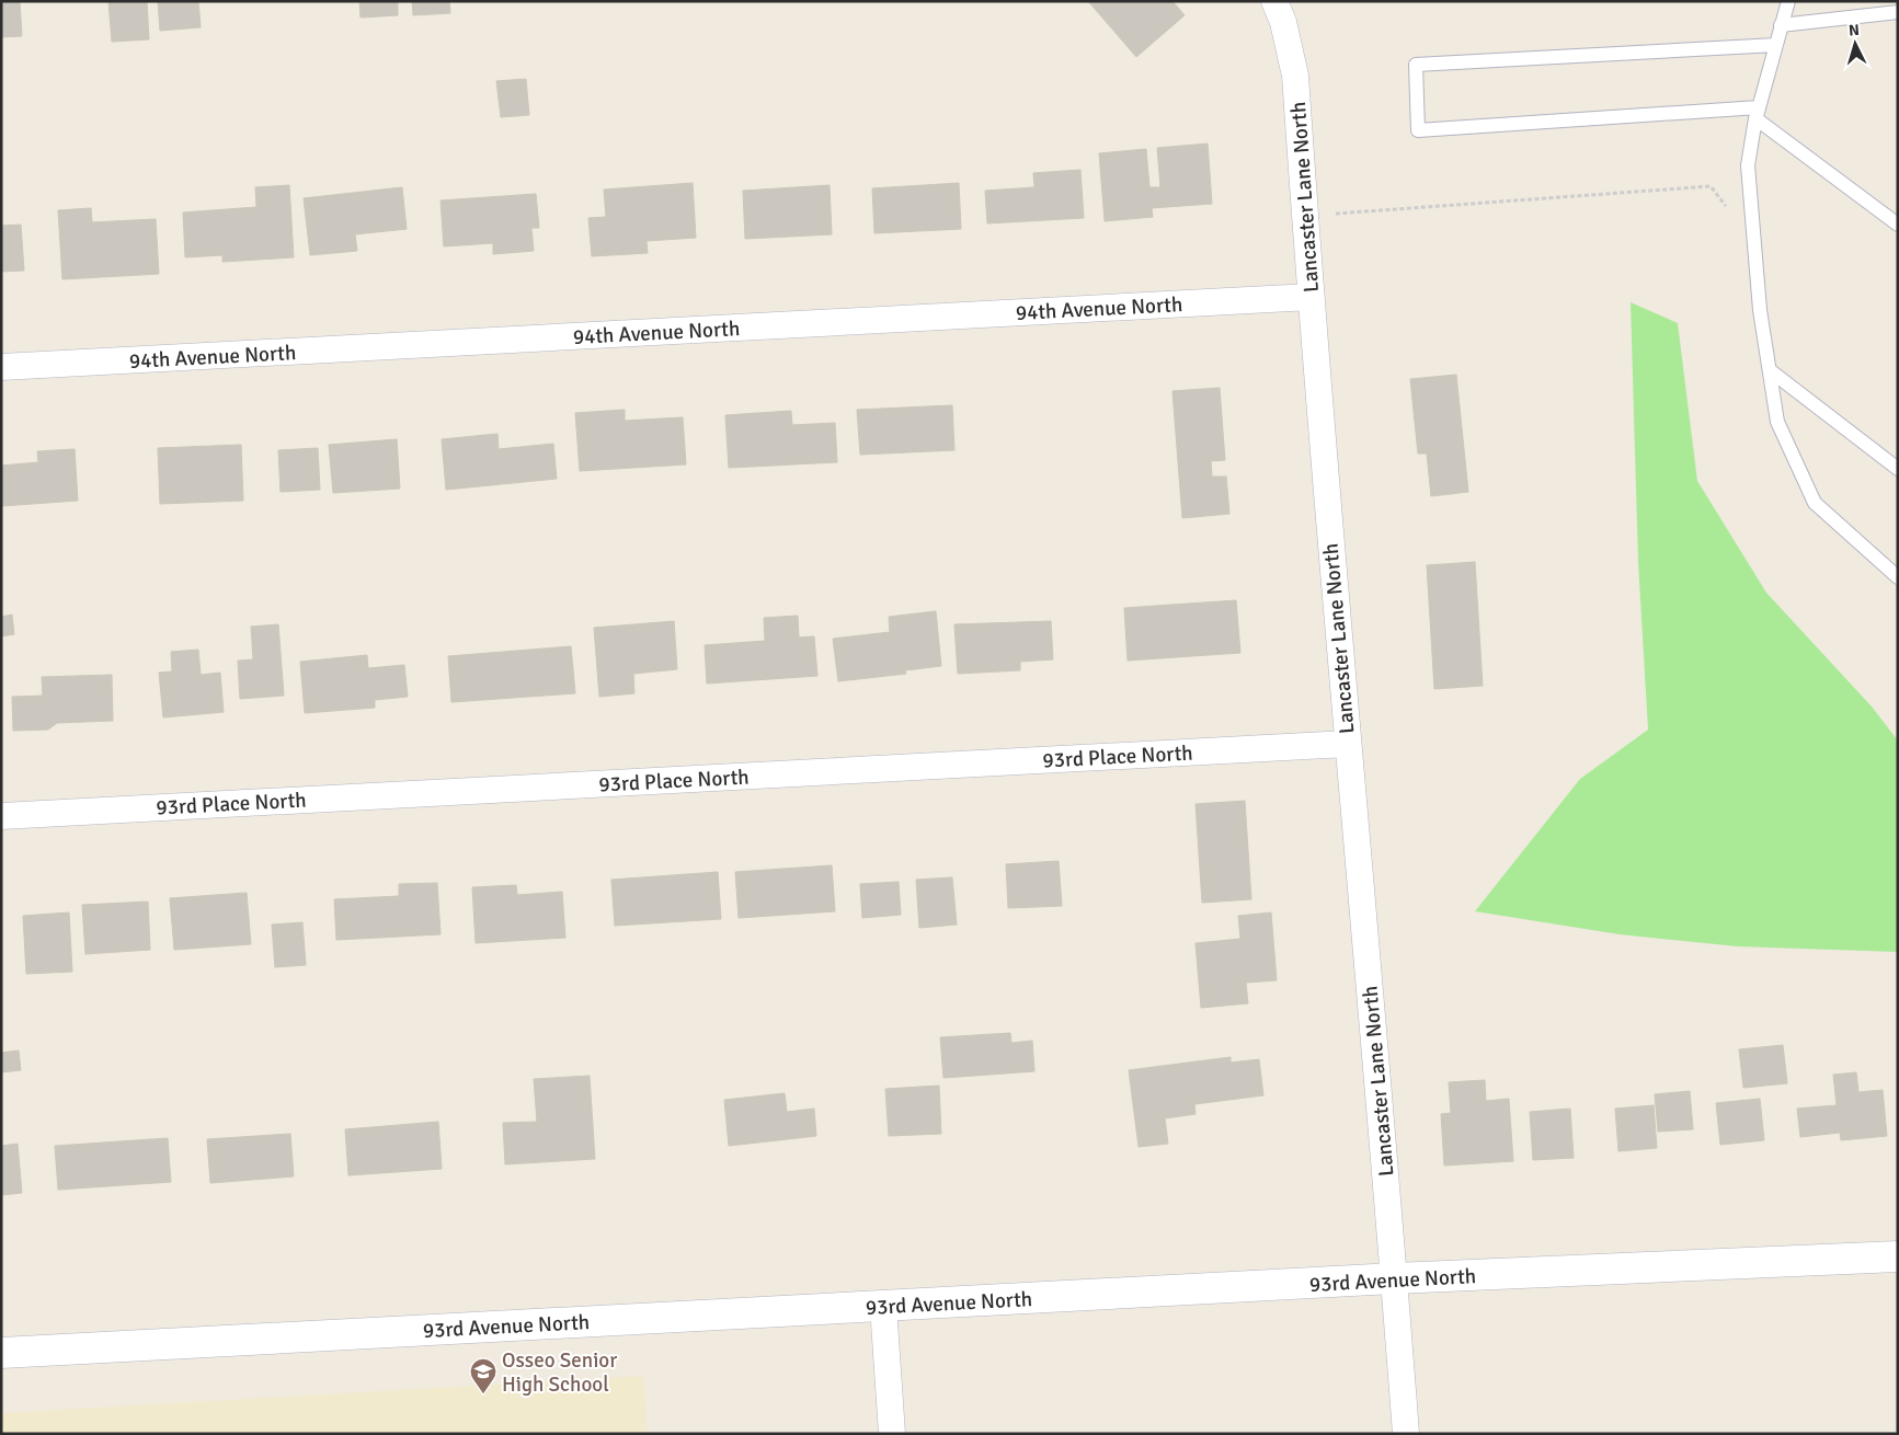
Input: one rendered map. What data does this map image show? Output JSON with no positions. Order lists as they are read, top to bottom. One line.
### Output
{"streets":{"street":["Lancaster Lane North","94th Avenue North","93rd Place North","93rd Avenue North"]},"crossings":[["Lancaster Lane North","94th Avenue North"],["Lancaster Lane North","93rd Place North"],["Lancaster Lane North","93rd Avenue North"]],"places":{"school or university":["Osseo Senior High School"]},"north":"top"}
